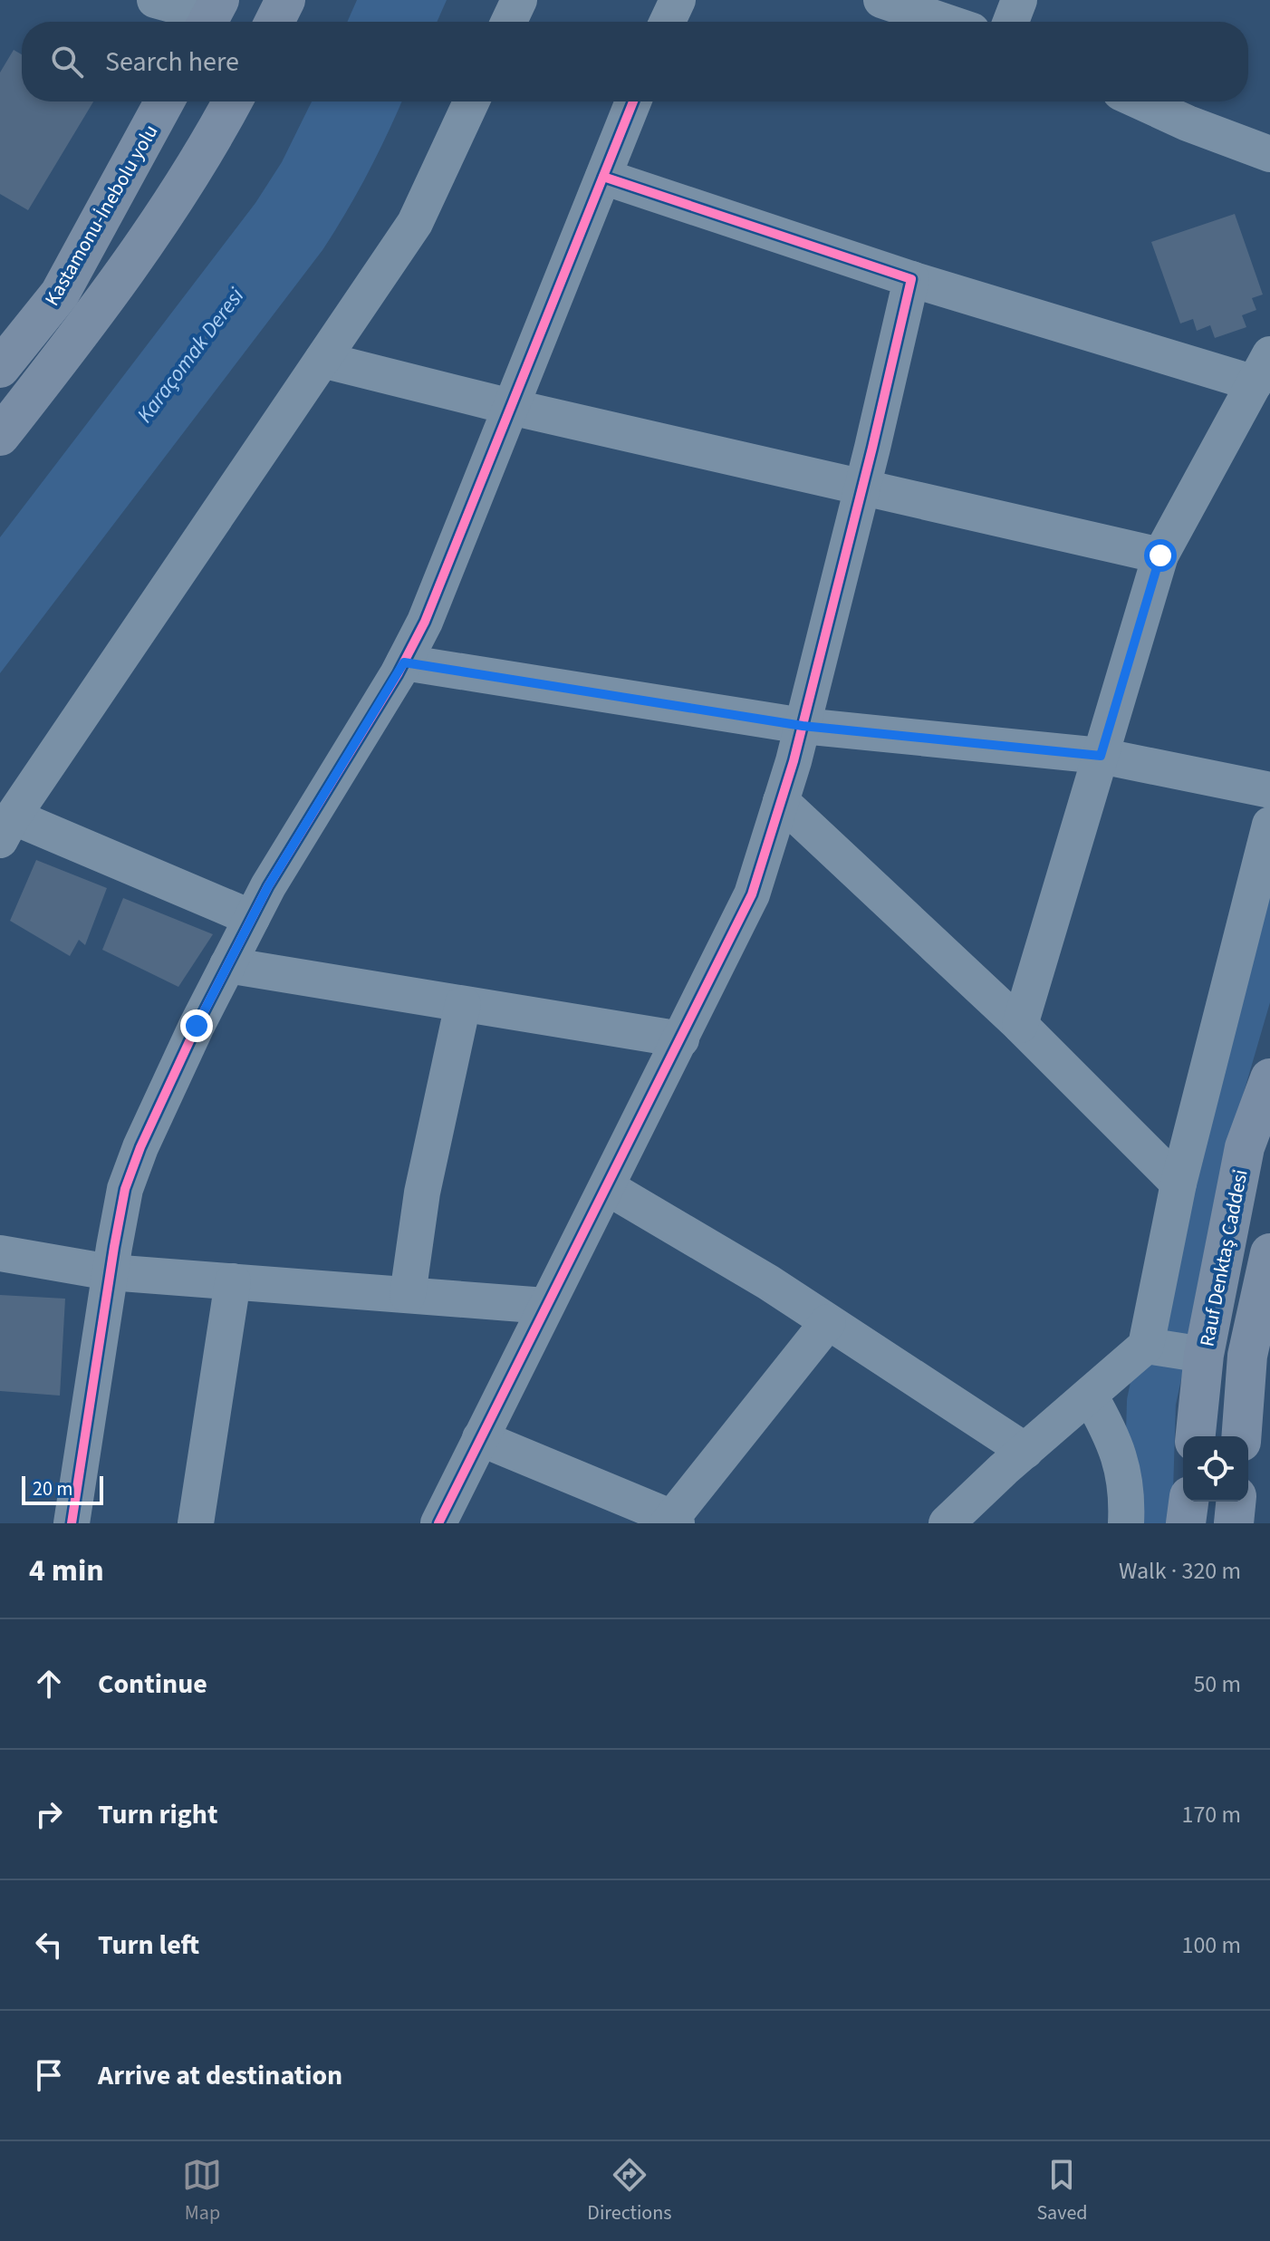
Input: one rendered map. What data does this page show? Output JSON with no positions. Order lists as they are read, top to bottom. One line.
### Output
{"streets":{"main road":["Kastamonu-İnebolu yolu","Rauf Denktaş Caddesi"]},"water":["Karaçomak Deresi"],"scale_bar":"20 m","page":{"search":"Search here","scale":"20 m","heading":["4 min","Walk · 320 m"],"list":[["Continue","50 m"],["Turn right","170 m"],["Turn left","100 m"],"Arrive at destination"],"nav":["Map","Directions","Saved"]}}
